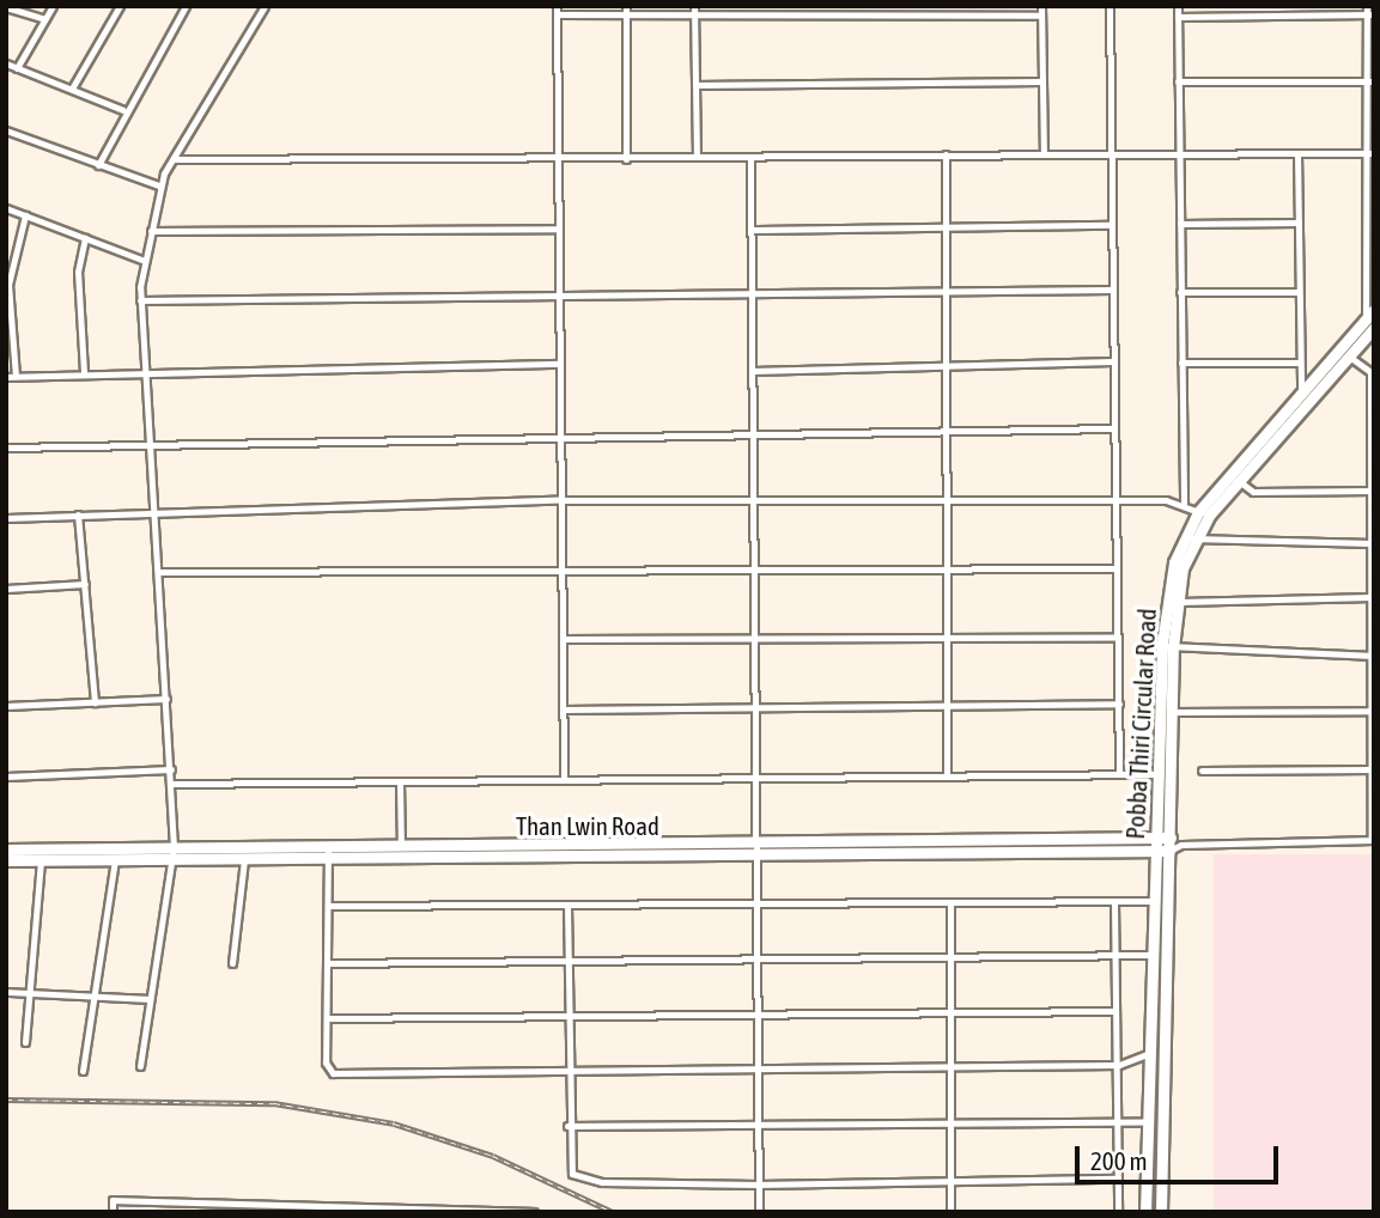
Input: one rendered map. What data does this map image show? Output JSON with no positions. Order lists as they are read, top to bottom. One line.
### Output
{"streets":{"main road":["Pobba Thiri Circular Road","Than Lwin Road"]},"crossings":[["Pobba Thiri Circular Road","Than Lwin Road"]],"scale_bar":"200 m"}
